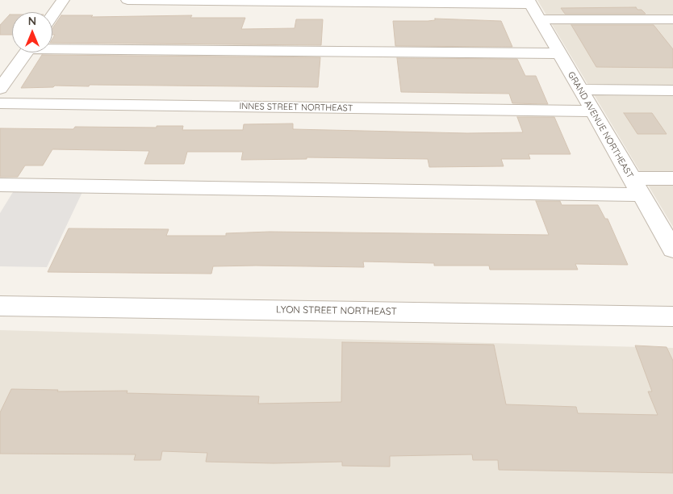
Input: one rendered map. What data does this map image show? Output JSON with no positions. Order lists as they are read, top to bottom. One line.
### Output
{"streets":{"street":["INNES STREET NORTHEAST","GRAND AVENUE NORTHEAST","LYON STREET NORTHEAST"]},"crossings":[["INNES STREET NORTHEAST","GRAND AVENUE NORTHEAST"]],"north":"top"}
